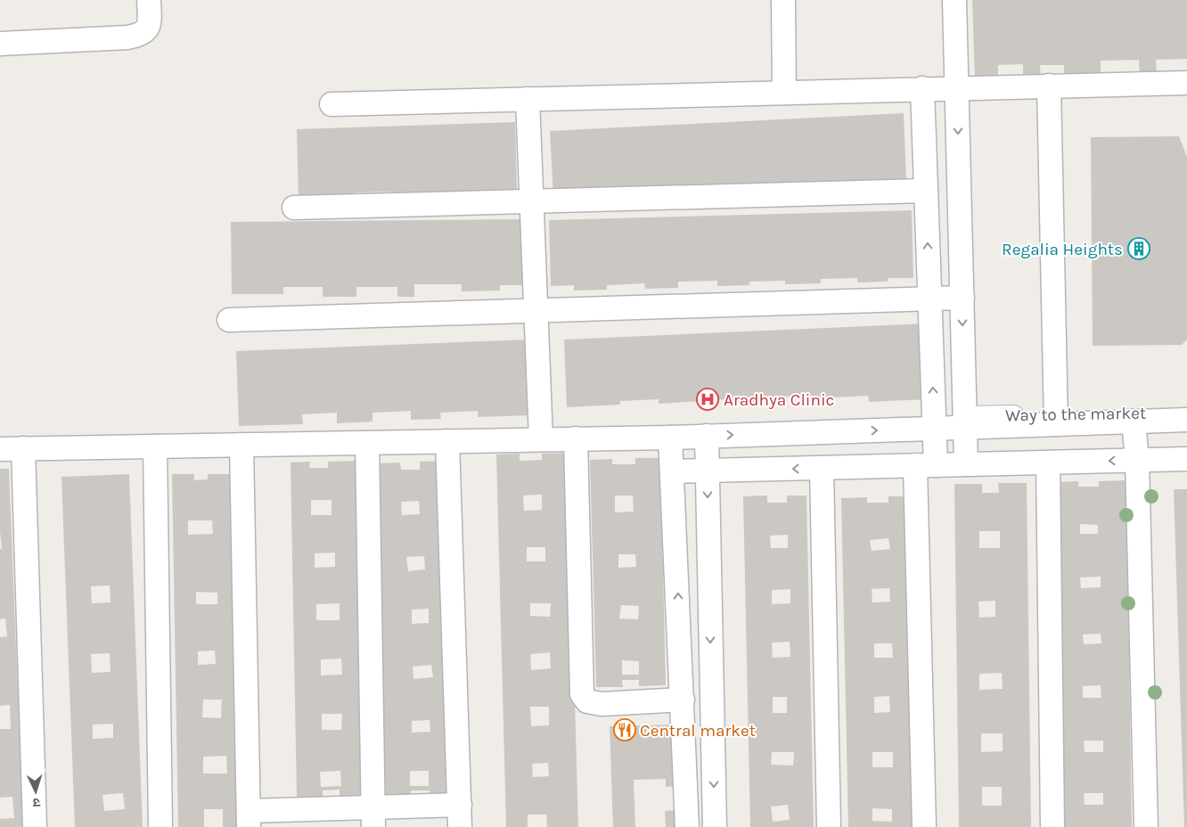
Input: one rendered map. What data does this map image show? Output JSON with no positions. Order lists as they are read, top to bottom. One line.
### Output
{"streets":{"street":["Way to the market"]},"places":{"building":["Regalia Heights"],"hospital":["Aradhya Clinic"],"restaurant":["Central market"]},"north":"bottom"}
